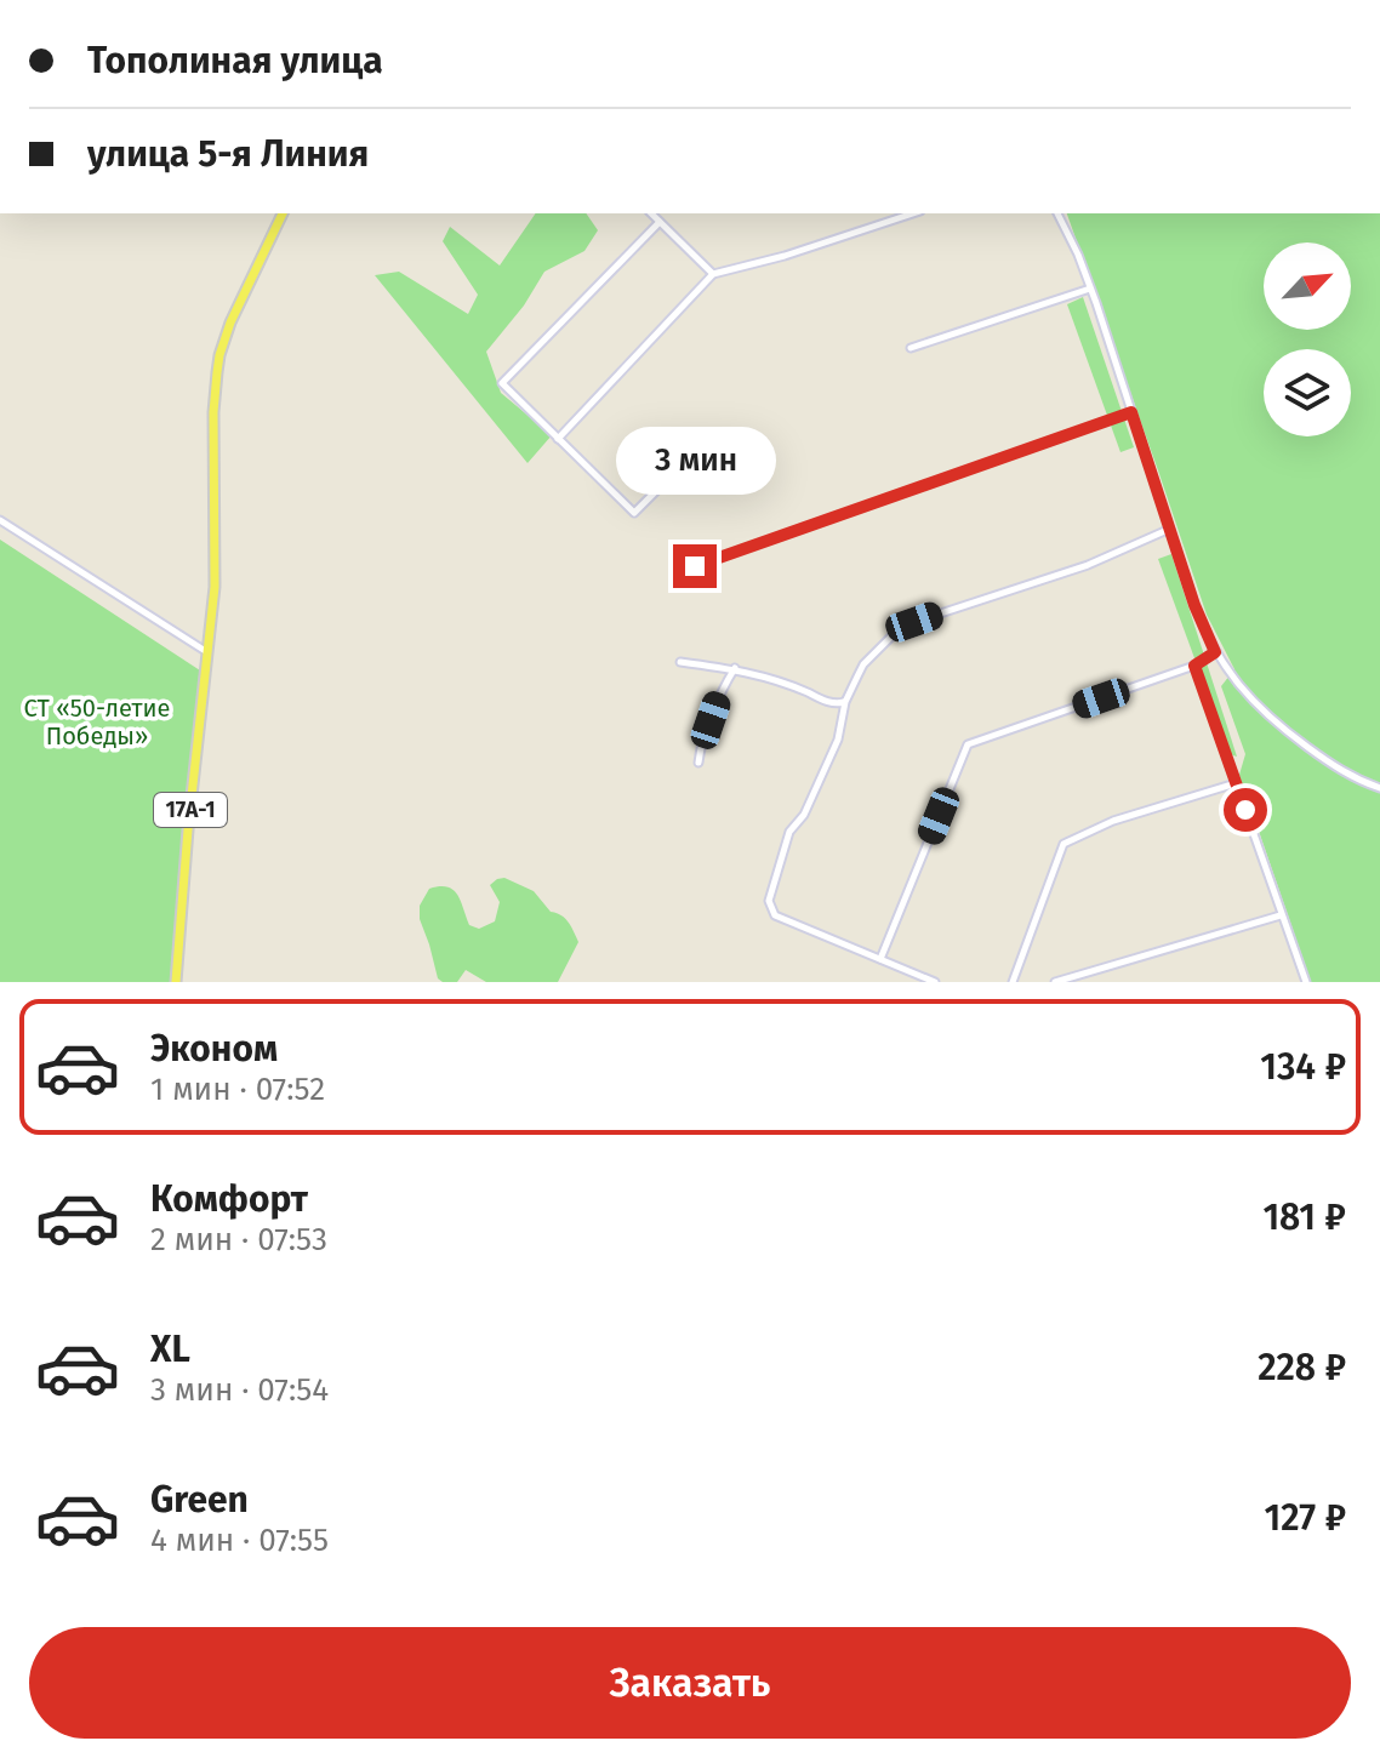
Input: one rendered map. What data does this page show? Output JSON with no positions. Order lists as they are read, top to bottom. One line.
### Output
{"streets":{"main road":["17А-1"]},"parks":["СТ «50-летие Победы»"],"north":"top right","page":{"banner":["Тополиная улица","улица 5-я Линия"],"bubble":"3 мин","list":[{"name":"Эконом","note":"1 мин · 07:52","value":"134 ₽"},{"name":"Комфорт","note":"2 мин · 07:53","value":"181 ₽"},{"name":"XL","note":"3 мин · 07:54","value":"228 ₽"},{"name":"Green","note":"4 мин · 07:55","value":"127 ₽"}],"buttons":"Заказать"}}
